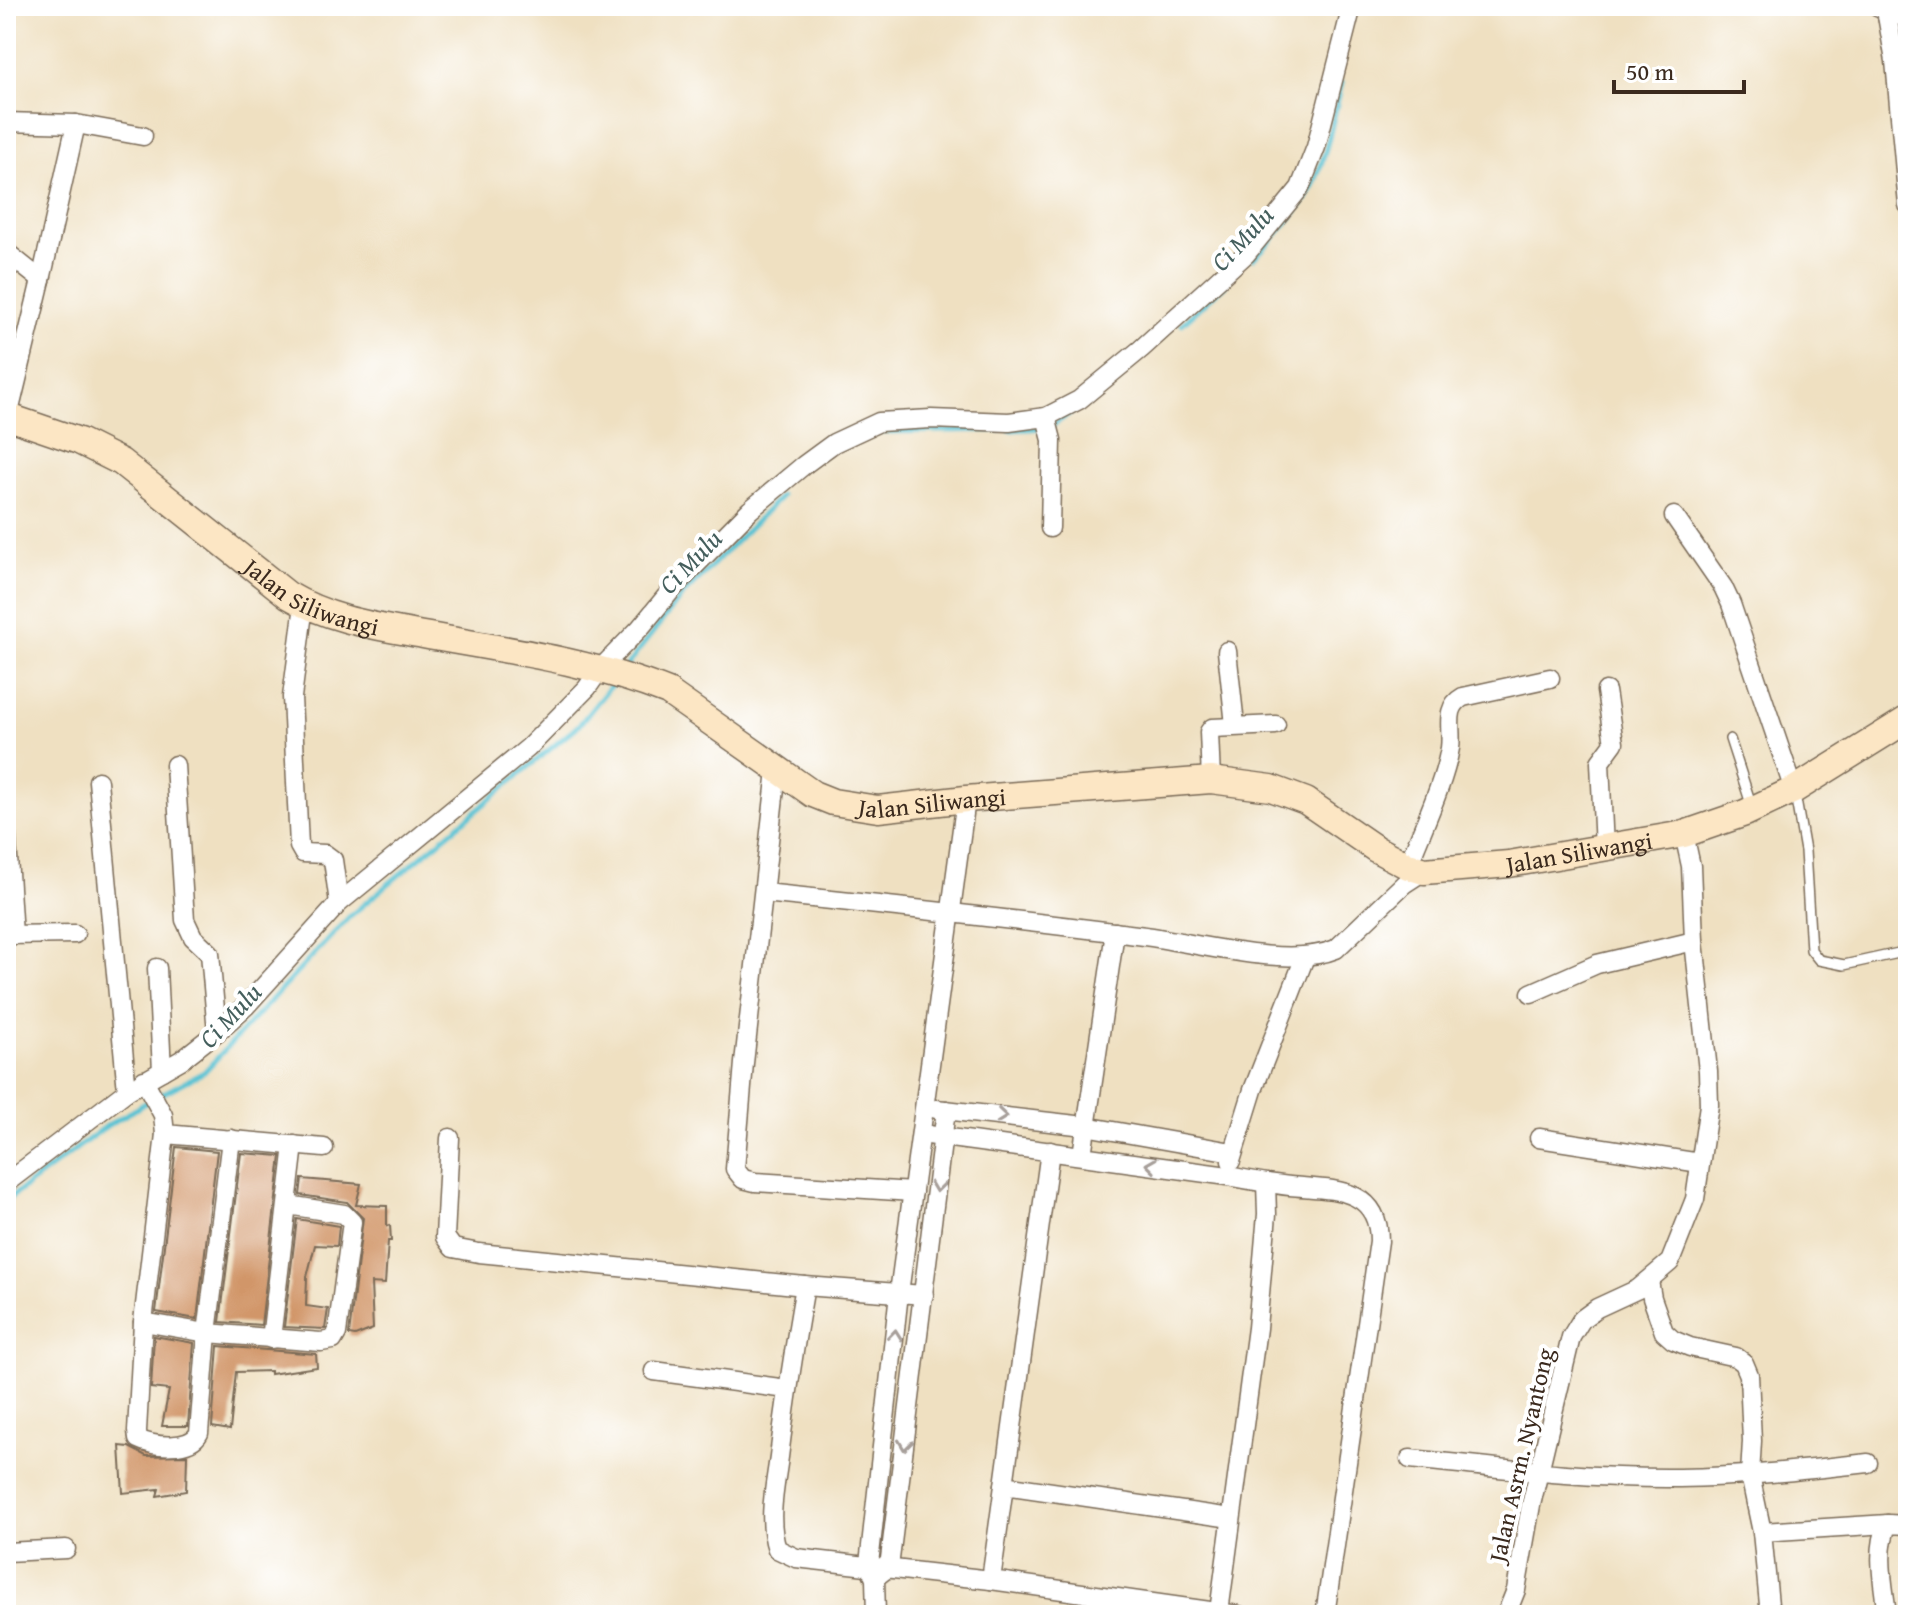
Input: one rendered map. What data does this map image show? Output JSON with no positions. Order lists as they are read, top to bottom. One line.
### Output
{"streets":{"street":["Jalan Siliwangi","Jalan Asrm. Nyantong"]},"crossings":[["Jalan Siliwangi","Jalan Asrm. Nyantong"]],"water":["Ci Mulu"],"scale_bar":"50 m"}
